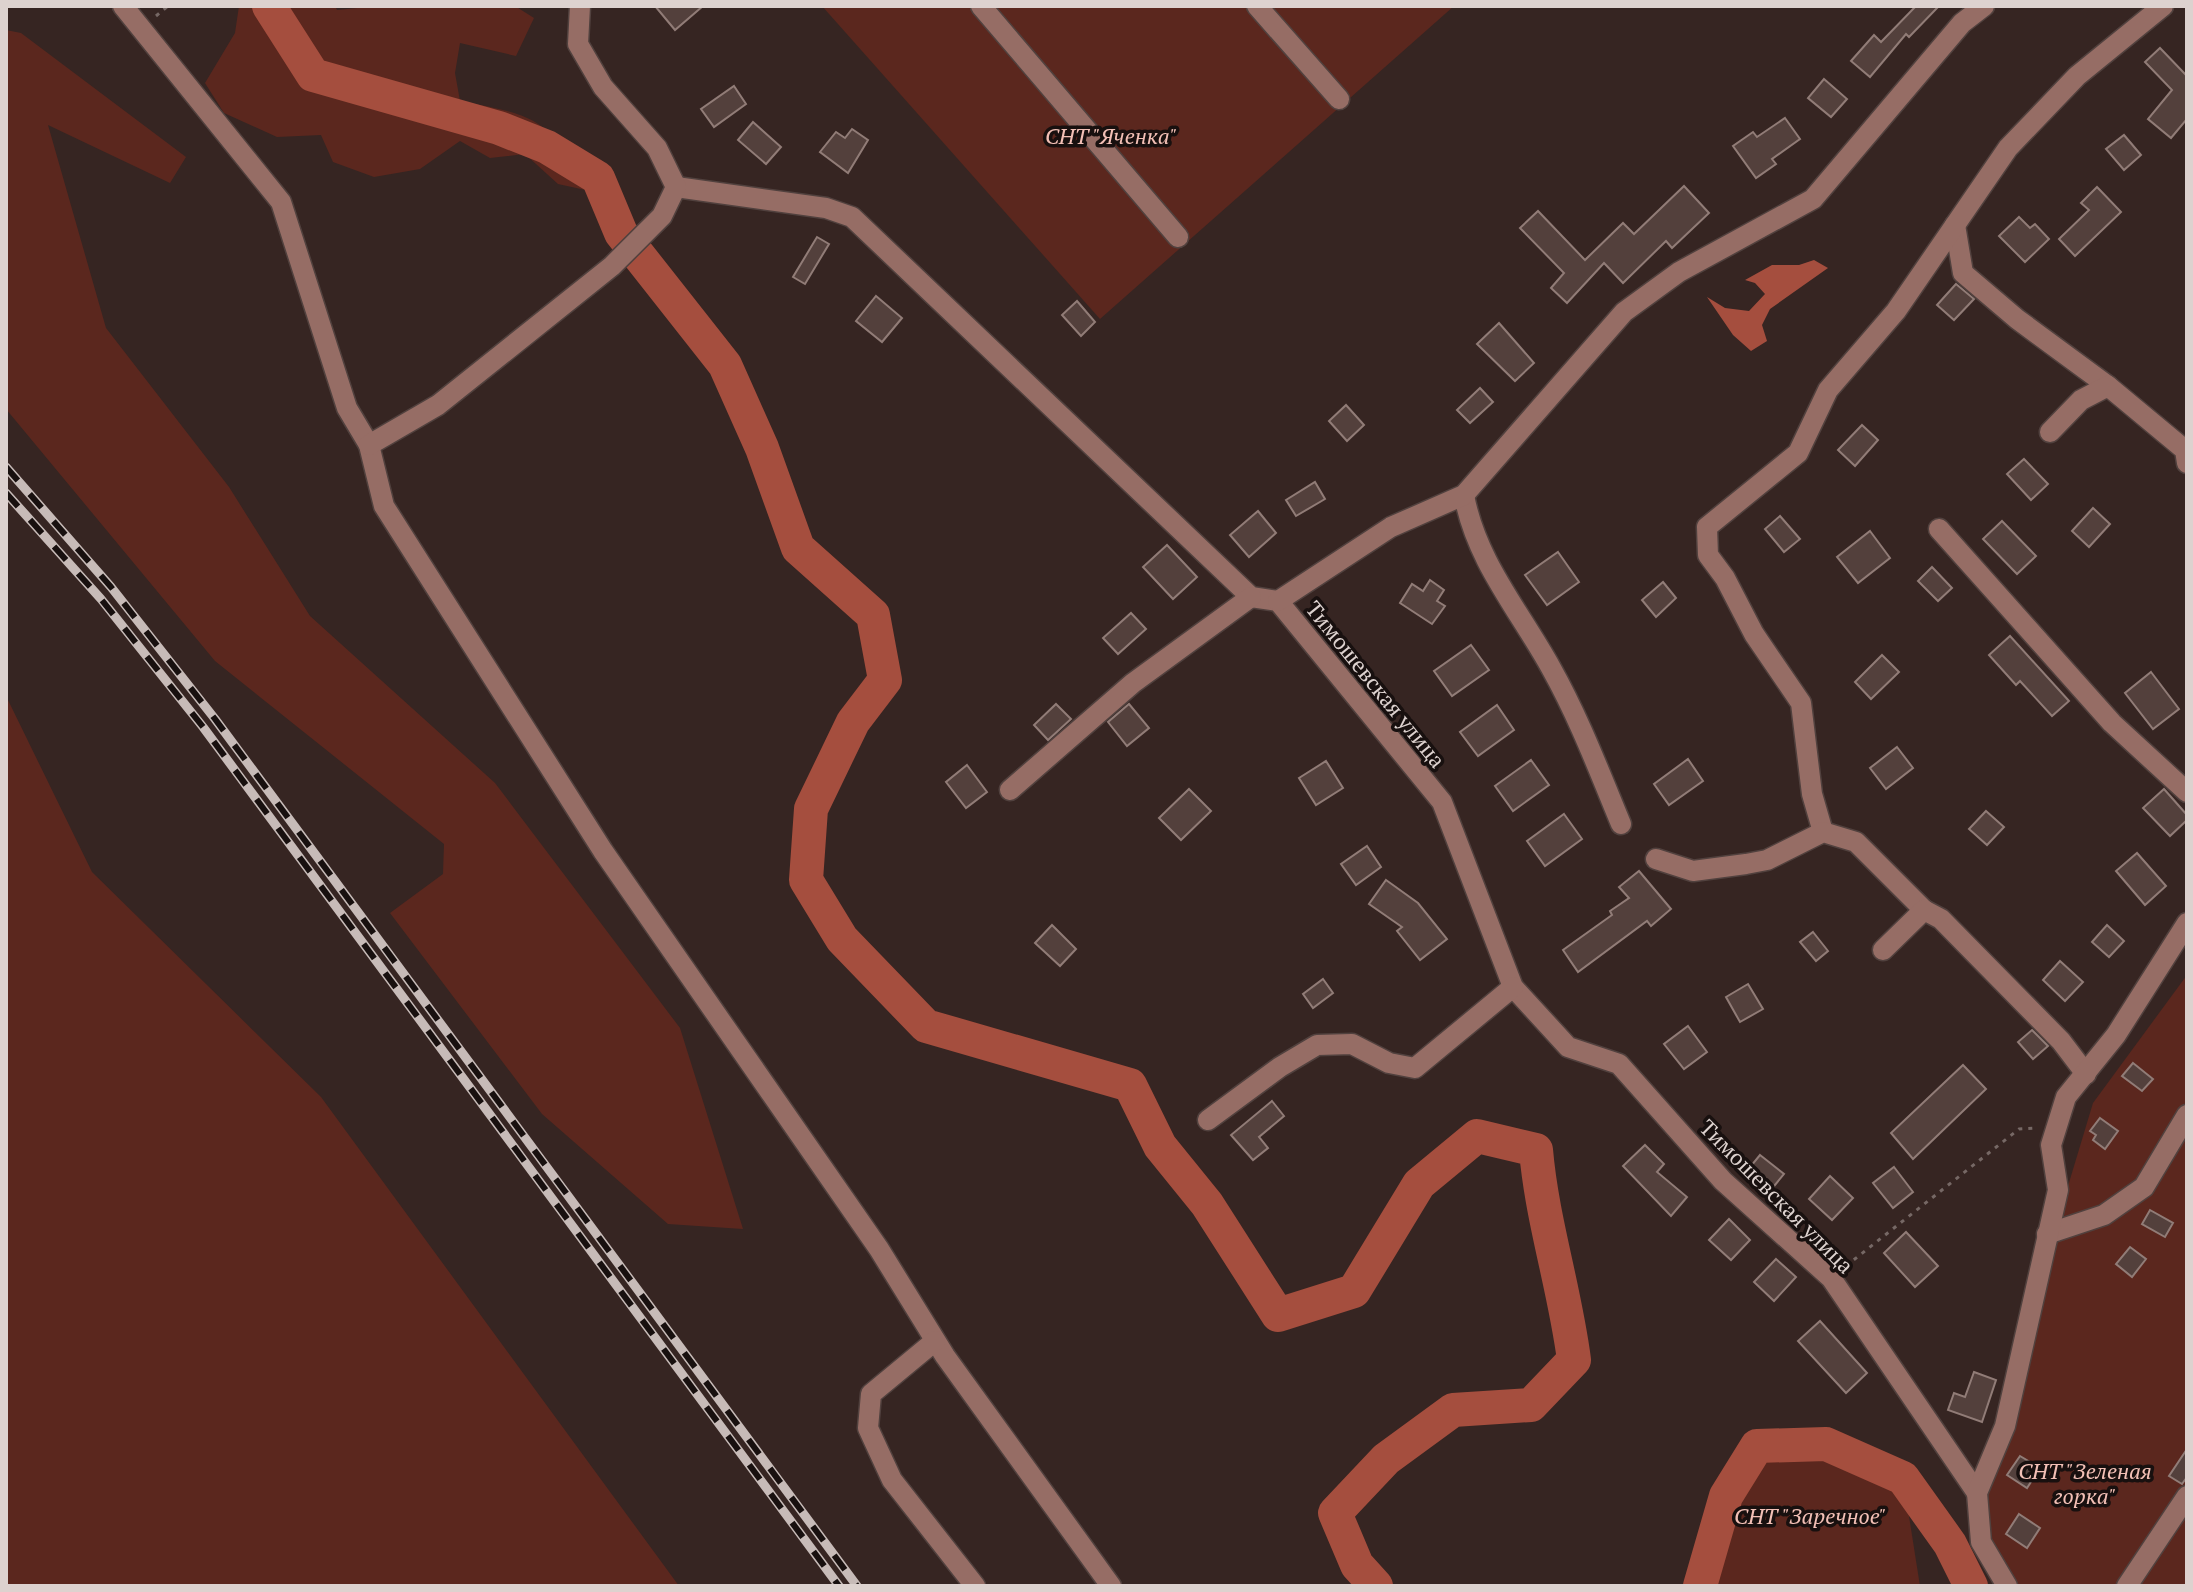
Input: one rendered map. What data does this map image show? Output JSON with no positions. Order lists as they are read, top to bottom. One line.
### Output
{"streets":{"street":["Тимошевская улица"]},"parks":["СНТ \"Яченка\"","СНТ \"Зеленая горка\"","СНТ \"Заречное\""]}
